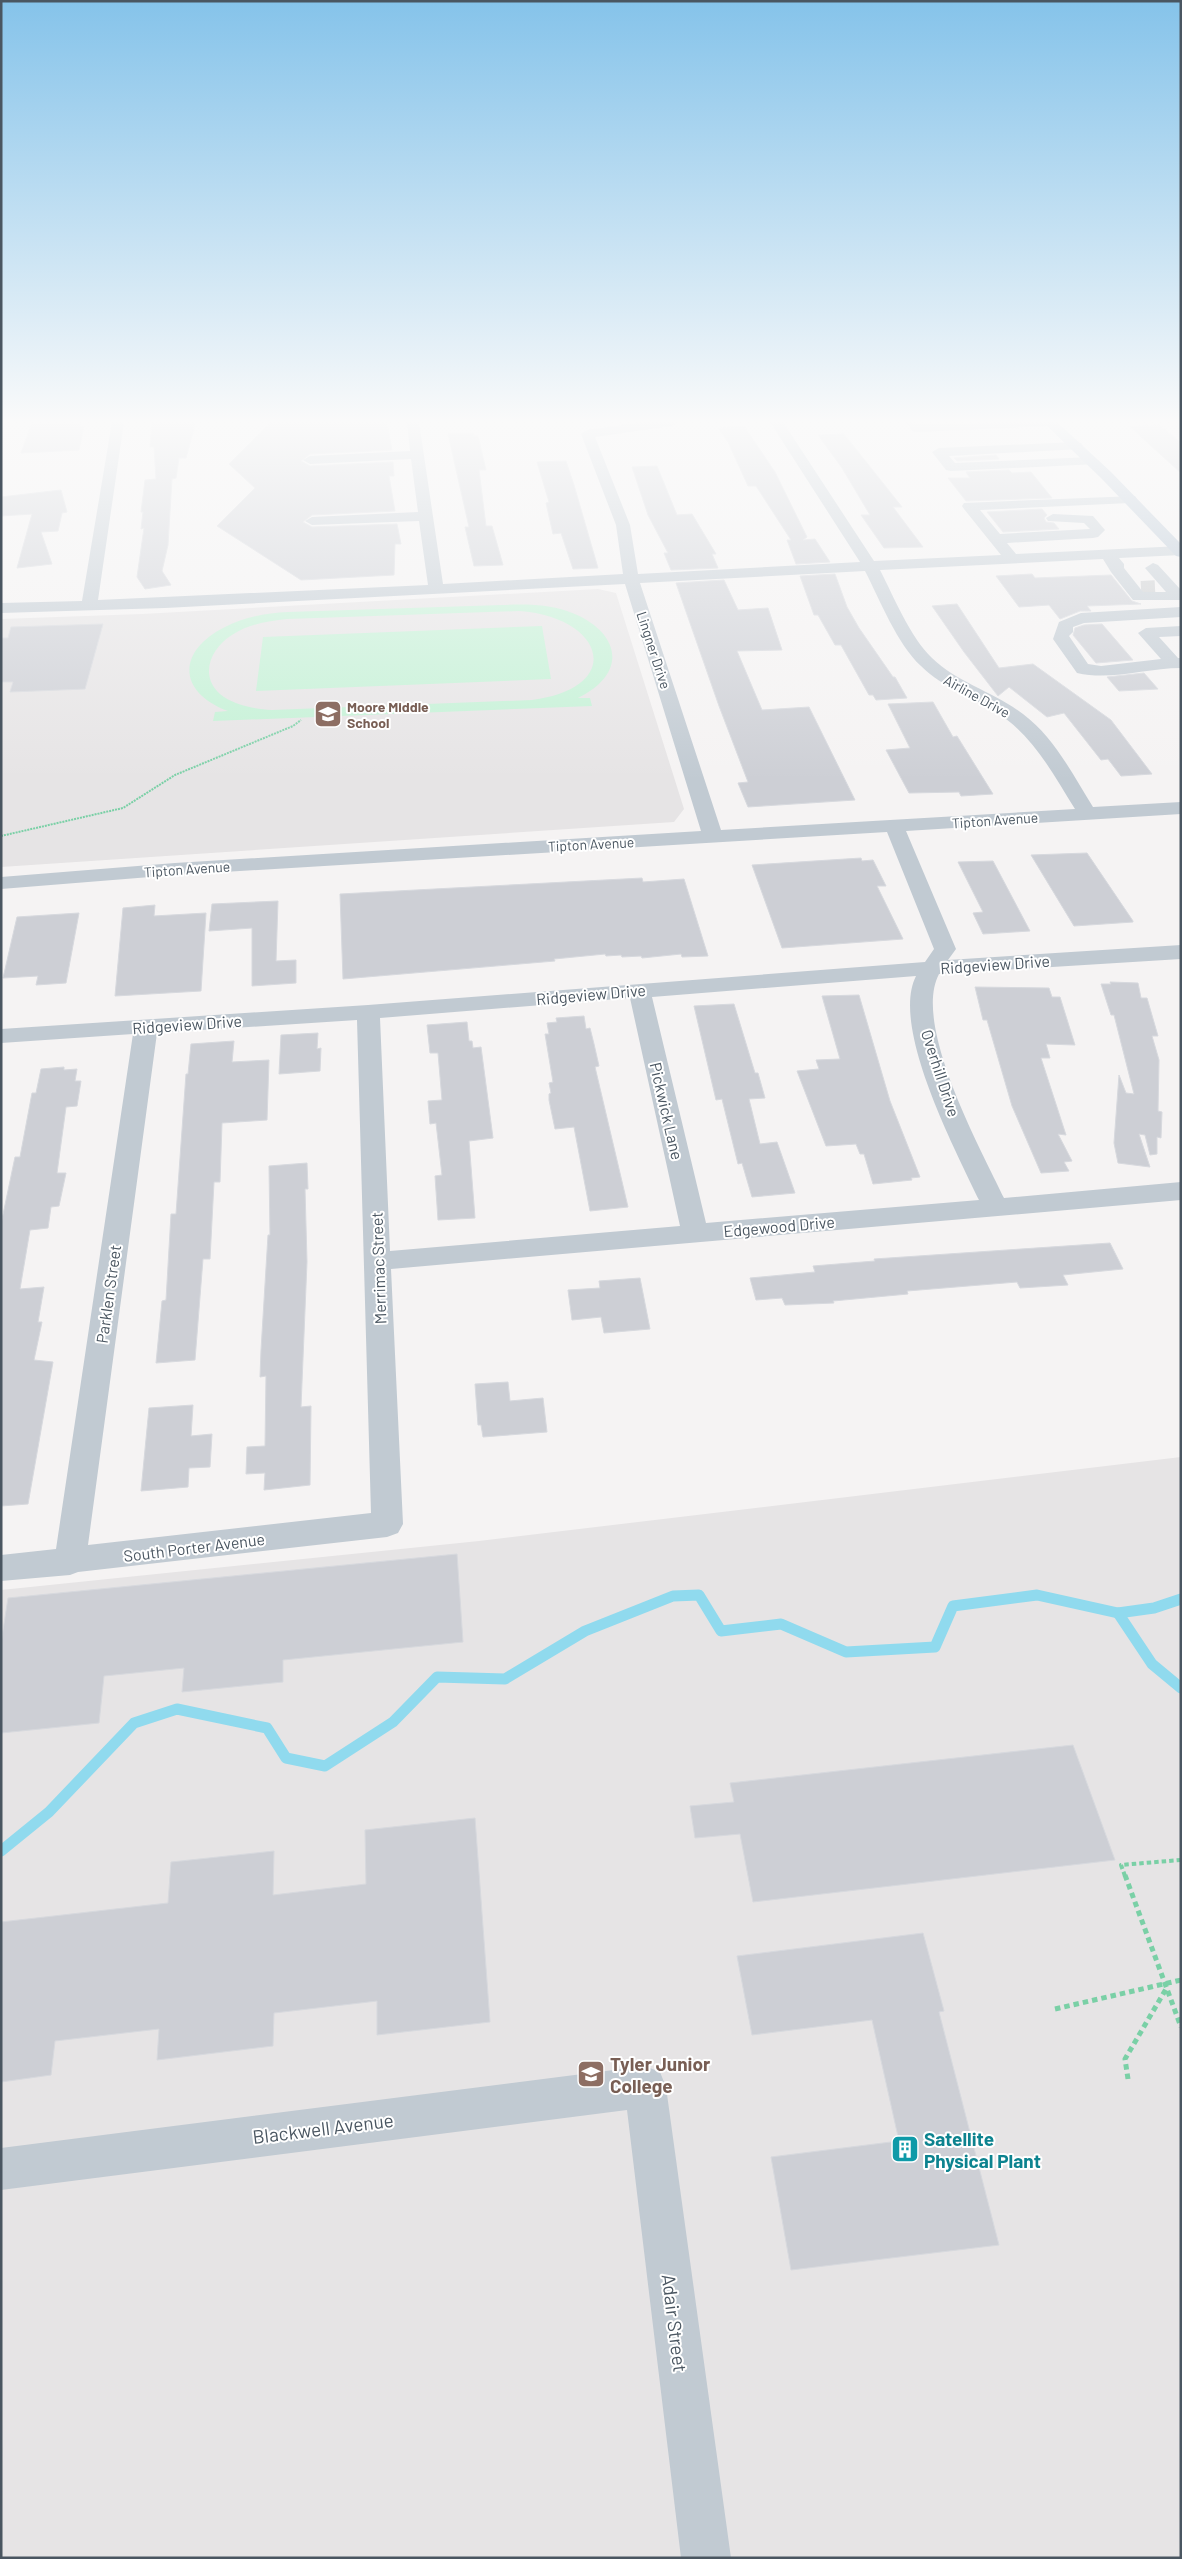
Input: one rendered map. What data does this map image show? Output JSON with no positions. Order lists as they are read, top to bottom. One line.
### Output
{"streets":{"street":["Lingner Drive","Airline Drive","Tipton Avenue","Ridgeview Drive","Overhill Drive","Pickwick Lane","Edgewood Drive","Merrimac Street","Parklen Street","South Porter Avenue","Blackwell Avenue","Adair Street"]},"crossings":[["Lingner Drive","Tipton Avenue"],["Airline Drive","Tipton Avenue"],["Tipton Avenue","Overhill Drive"],["Ridgeview Drive","Overhill Drive"],["Ridgeview Drive","Pickwick Lane"],["Ridgeview Drive","Merrimac Street"],["Ridgeview Drive","Parklen Street"],["Overhill Drive","Edgewood Drive"],["Pickwick Lane","Edgewood Drive"],["Edgewood Drive","Merrimac Street"],["Merrimac Street","South Porter Avenue"],["Parklen Street","South Porter Avenue"],["Blackwell Avenue","Adair Street"]],"places":{"school or university":["Moore Middle School","Tyler Junior College"],"building":["Satellite Physical Plant"]}}
